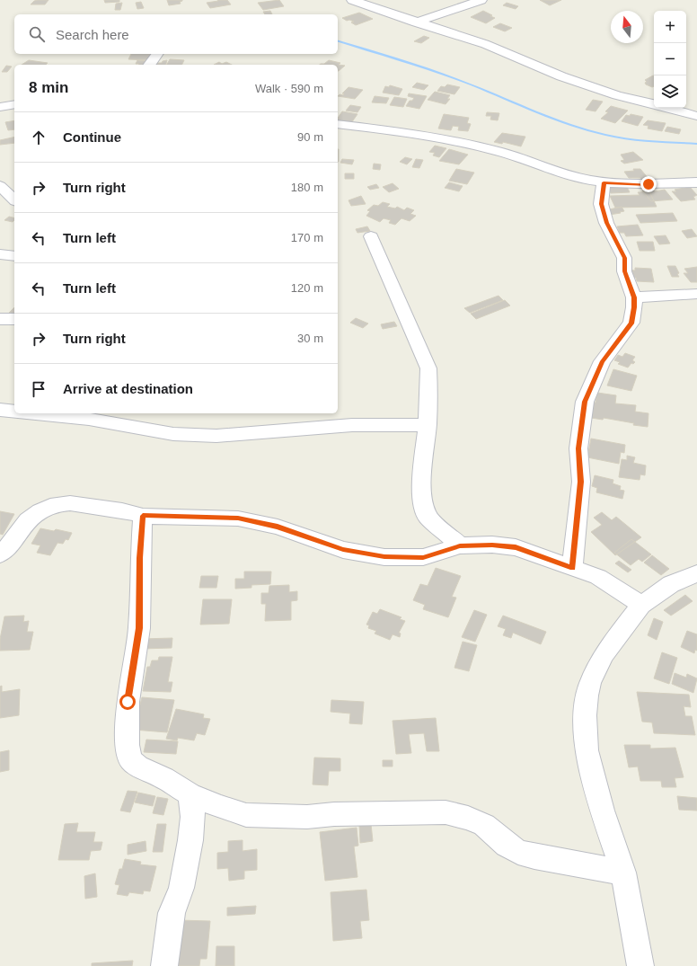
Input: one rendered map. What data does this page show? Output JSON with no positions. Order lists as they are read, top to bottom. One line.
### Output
{"north":"top","page":{"map_buttons":["+","−"],"search":"Search here","heading":["8 min","Walk · 590 m"],"list":[["Continue","90 m"],["Turn right","180 m"],["Turn left","170 m"],["Turn left","120 m"],["Turn right","30 m"],"Arrive at destination"]}}
